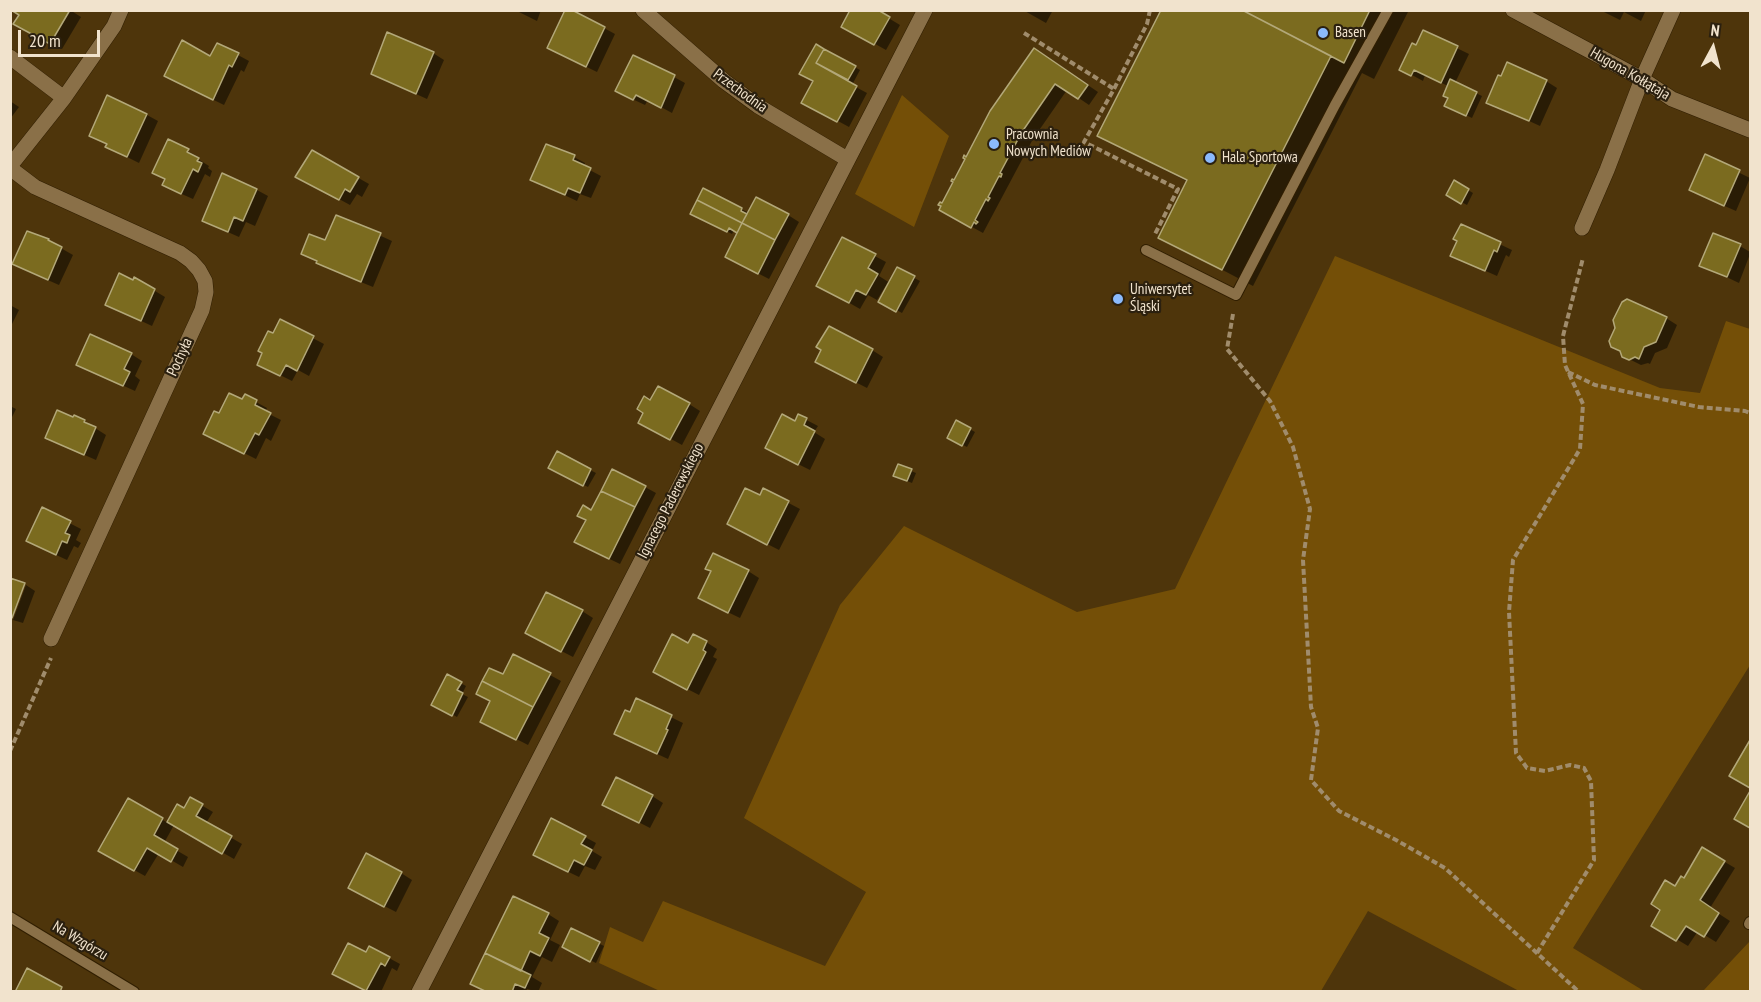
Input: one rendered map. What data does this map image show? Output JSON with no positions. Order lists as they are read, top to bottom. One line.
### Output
{"streets":{"street":["Hugona Kołłątaja","Przechodnia","Pochyła","Ignacego Paderewskiego"],"lane":["Na Wzgórzu"]},"crossings":[["Przechodnia","Ignacego Paderewskiego"]],"places":["Basen","Pracownia Nowych Mediów","Hala Sportowa","Uniwersytet Śląski"],"scale_bar":"20 m","north":"top"}
